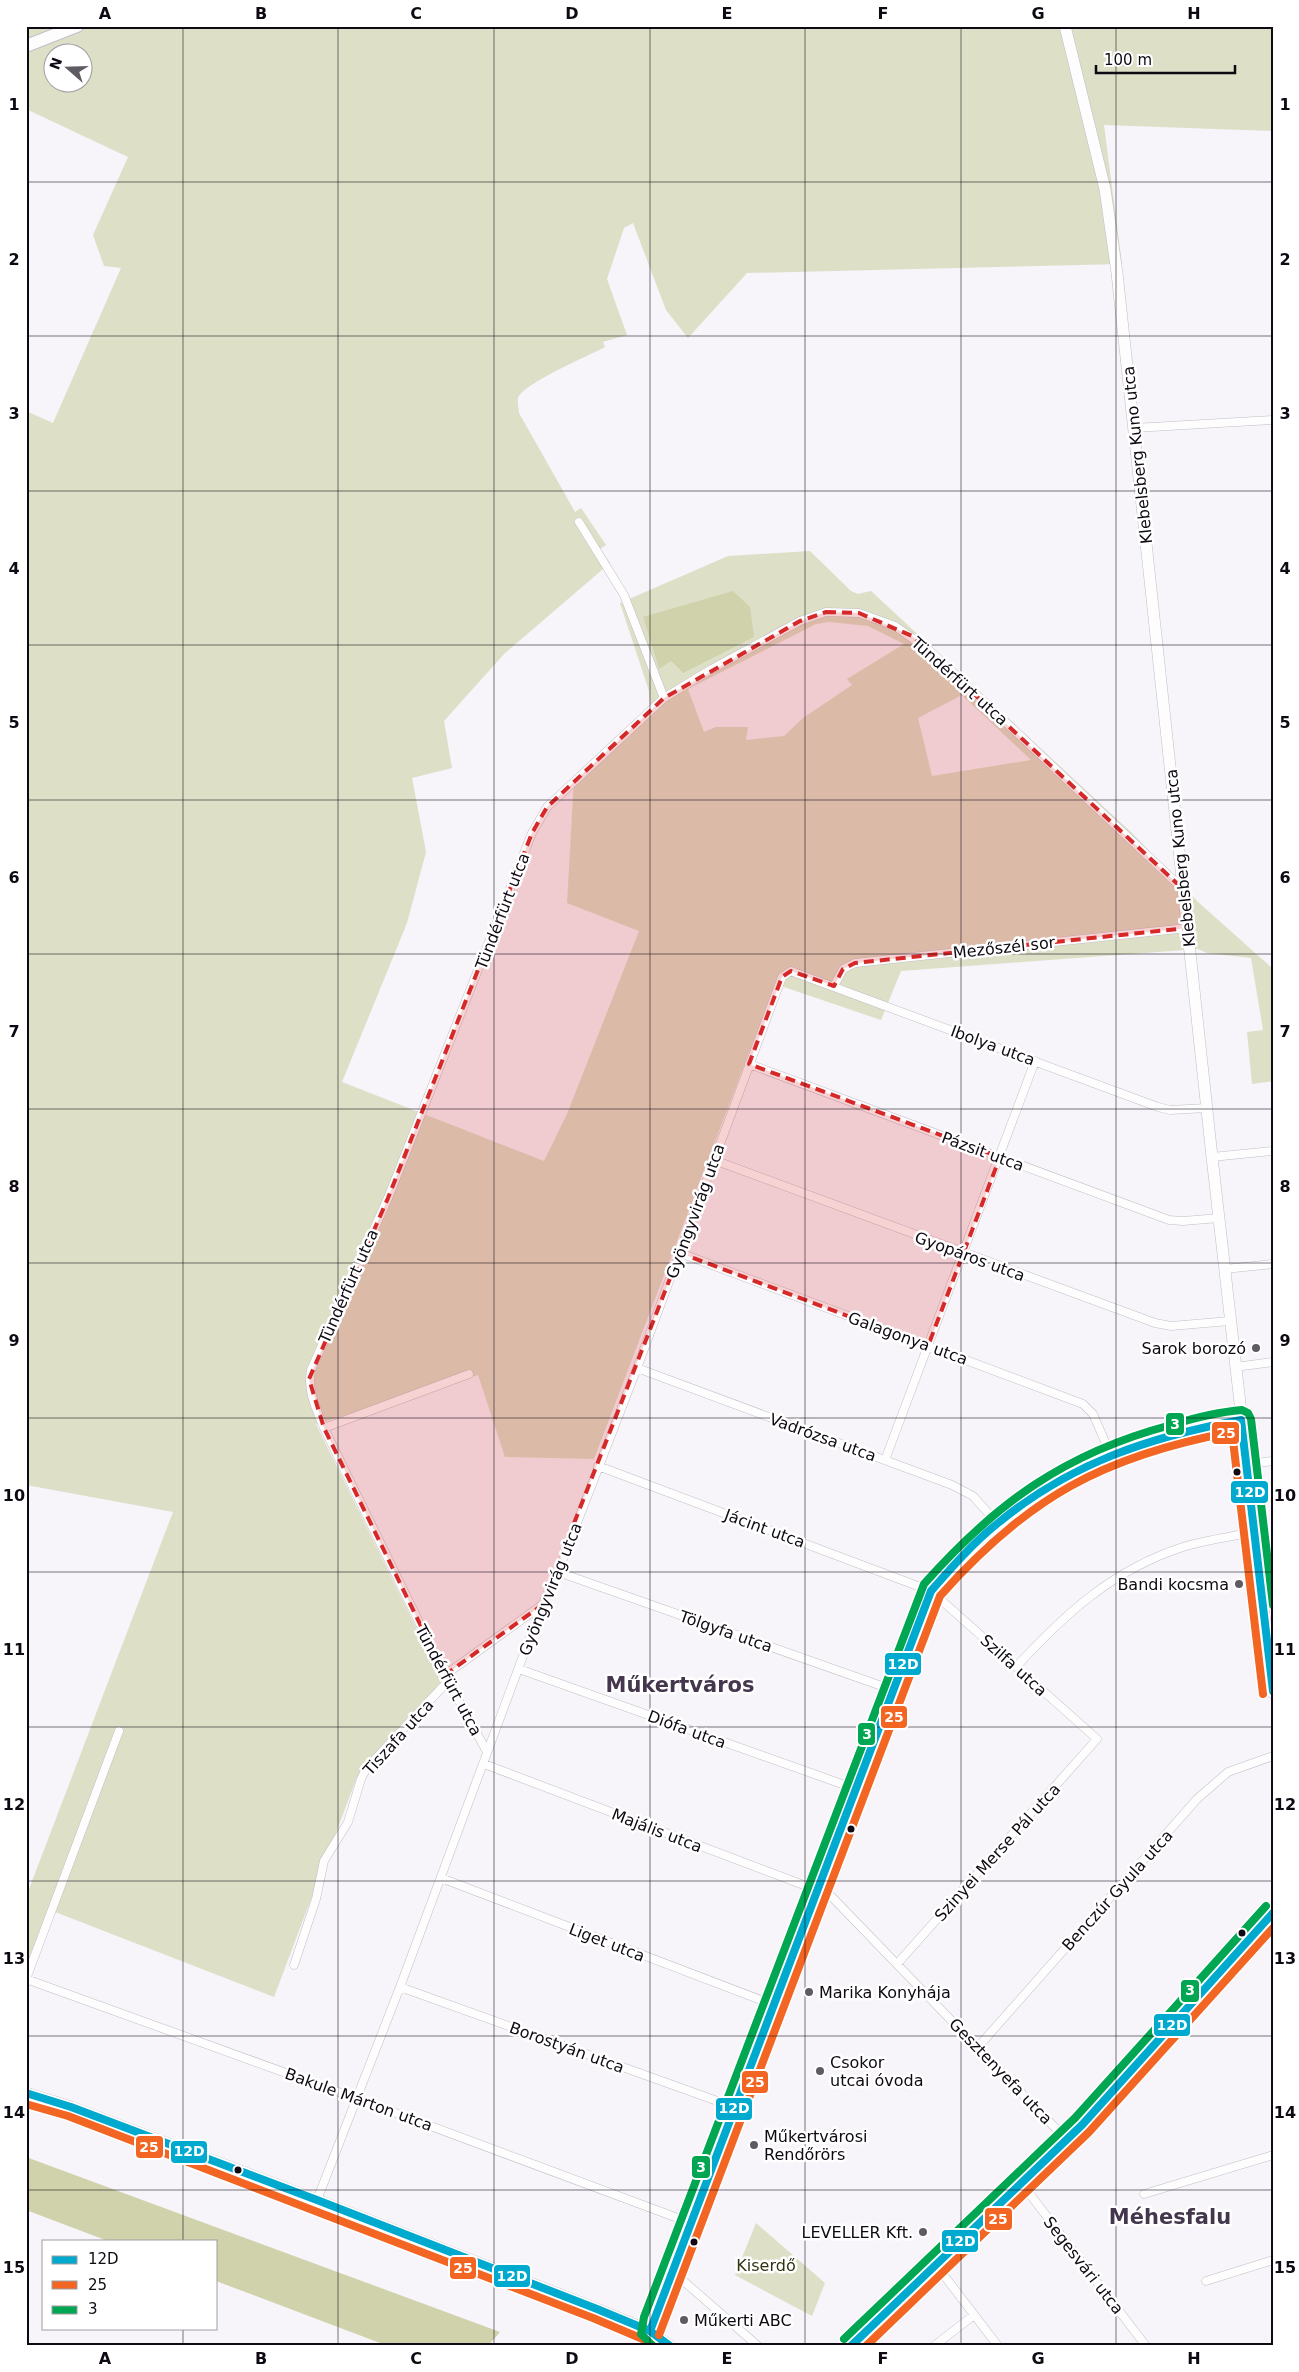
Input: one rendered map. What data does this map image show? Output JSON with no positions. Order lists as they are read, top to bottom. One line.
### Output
{"streets":{"street":["Klebelsberg Kuno utca","Tündérfürt utca","Mezőszél sor","Ibolya utca","Pázsit utca","Gyöngyvirág utca","Gyopáros utca","Galagonya utca","Vadrózsa utca","Jácint utca","Tölgyfa utca","Szilfa utca","Diófa utca","Tiszafa utca","Majális utca","Szinyei Merse Pál utca","Benczúr Gyula utca","Liget utca","Borostyán utca","Gesztenyefa utca","Bakule Márton utca","Segesvári utca"]},"crossings":[["Klebelsberg Kuno utca","Tündérfürt utca"],["Klebelsberg Kuno utca","Mezőszél sor"],["Klebelsberg Kuno utca","Ibolya utca"],["Klebelsberg Kuno utca","Pázsit utca"],["Klebelsberg Kuno utca","Gyopáros utca"],["Tündérfürt utca","Gyöngyvirág utca"],["Tündérfürt utca","Tiszafa utca"],["Mezőszél sor","Ibolya utca"],["Ibolya utca","Gyöngyvirág utca"],["Pázsit utca","Gyöngyvirág utca"],["Gyöngyvirág utca","Gyopáros utca"],["Gyöngyvirág utca","Galagonya utca"],["Gyöngyvirág utca","Vadrózsa utca"],["Gyöngyvirág utca","Jácint utca"],["Gyöngyvirág utca","Tölgyfa utca"],["Gyöngyvirág utca","Diófa utca"],["Gyöngyvirág utca","Tiszafa utca"],["Gyöngyvirág utca","Majális utca"],["Gyöngyvirág utca","Liget utca"],["Gyöngyvirág utca","Borostyán utca"],["Gyöngyvirág utca","Bakule Márton utca"],["Jácint utca","Szilfa utca"],["Szilfa utca","Szinyei Merse Pál utca"],["Majális utca","Gesztenyefa utca"],["Szinyei Merse Pál utca","Gesztenyefa utca"],["Benczúr Gyula utca","Gesztenyefa utca"]],"districts":["Műkertváros","Méhesfalu"],"parks":["Kiserdő"],"places":["Sarok borozó","Bandi kocsma","Marika Konyhája","Csokor utcai óvoda","Műkertvárosi Rendőrörs","LEVELLER Kft.","Műkerti ABC"],"lines":["transit line 3","transit line 12D","transit line 25"],"legend":["12D","25","3"],"scale_bar":"100 m","north":"left","grid":{"columns":["A","B","C","D","E","F","G","H"],"rows":["1","2","3","4","5","6","7","8","9","10","11","12","13","14","15"]}}
